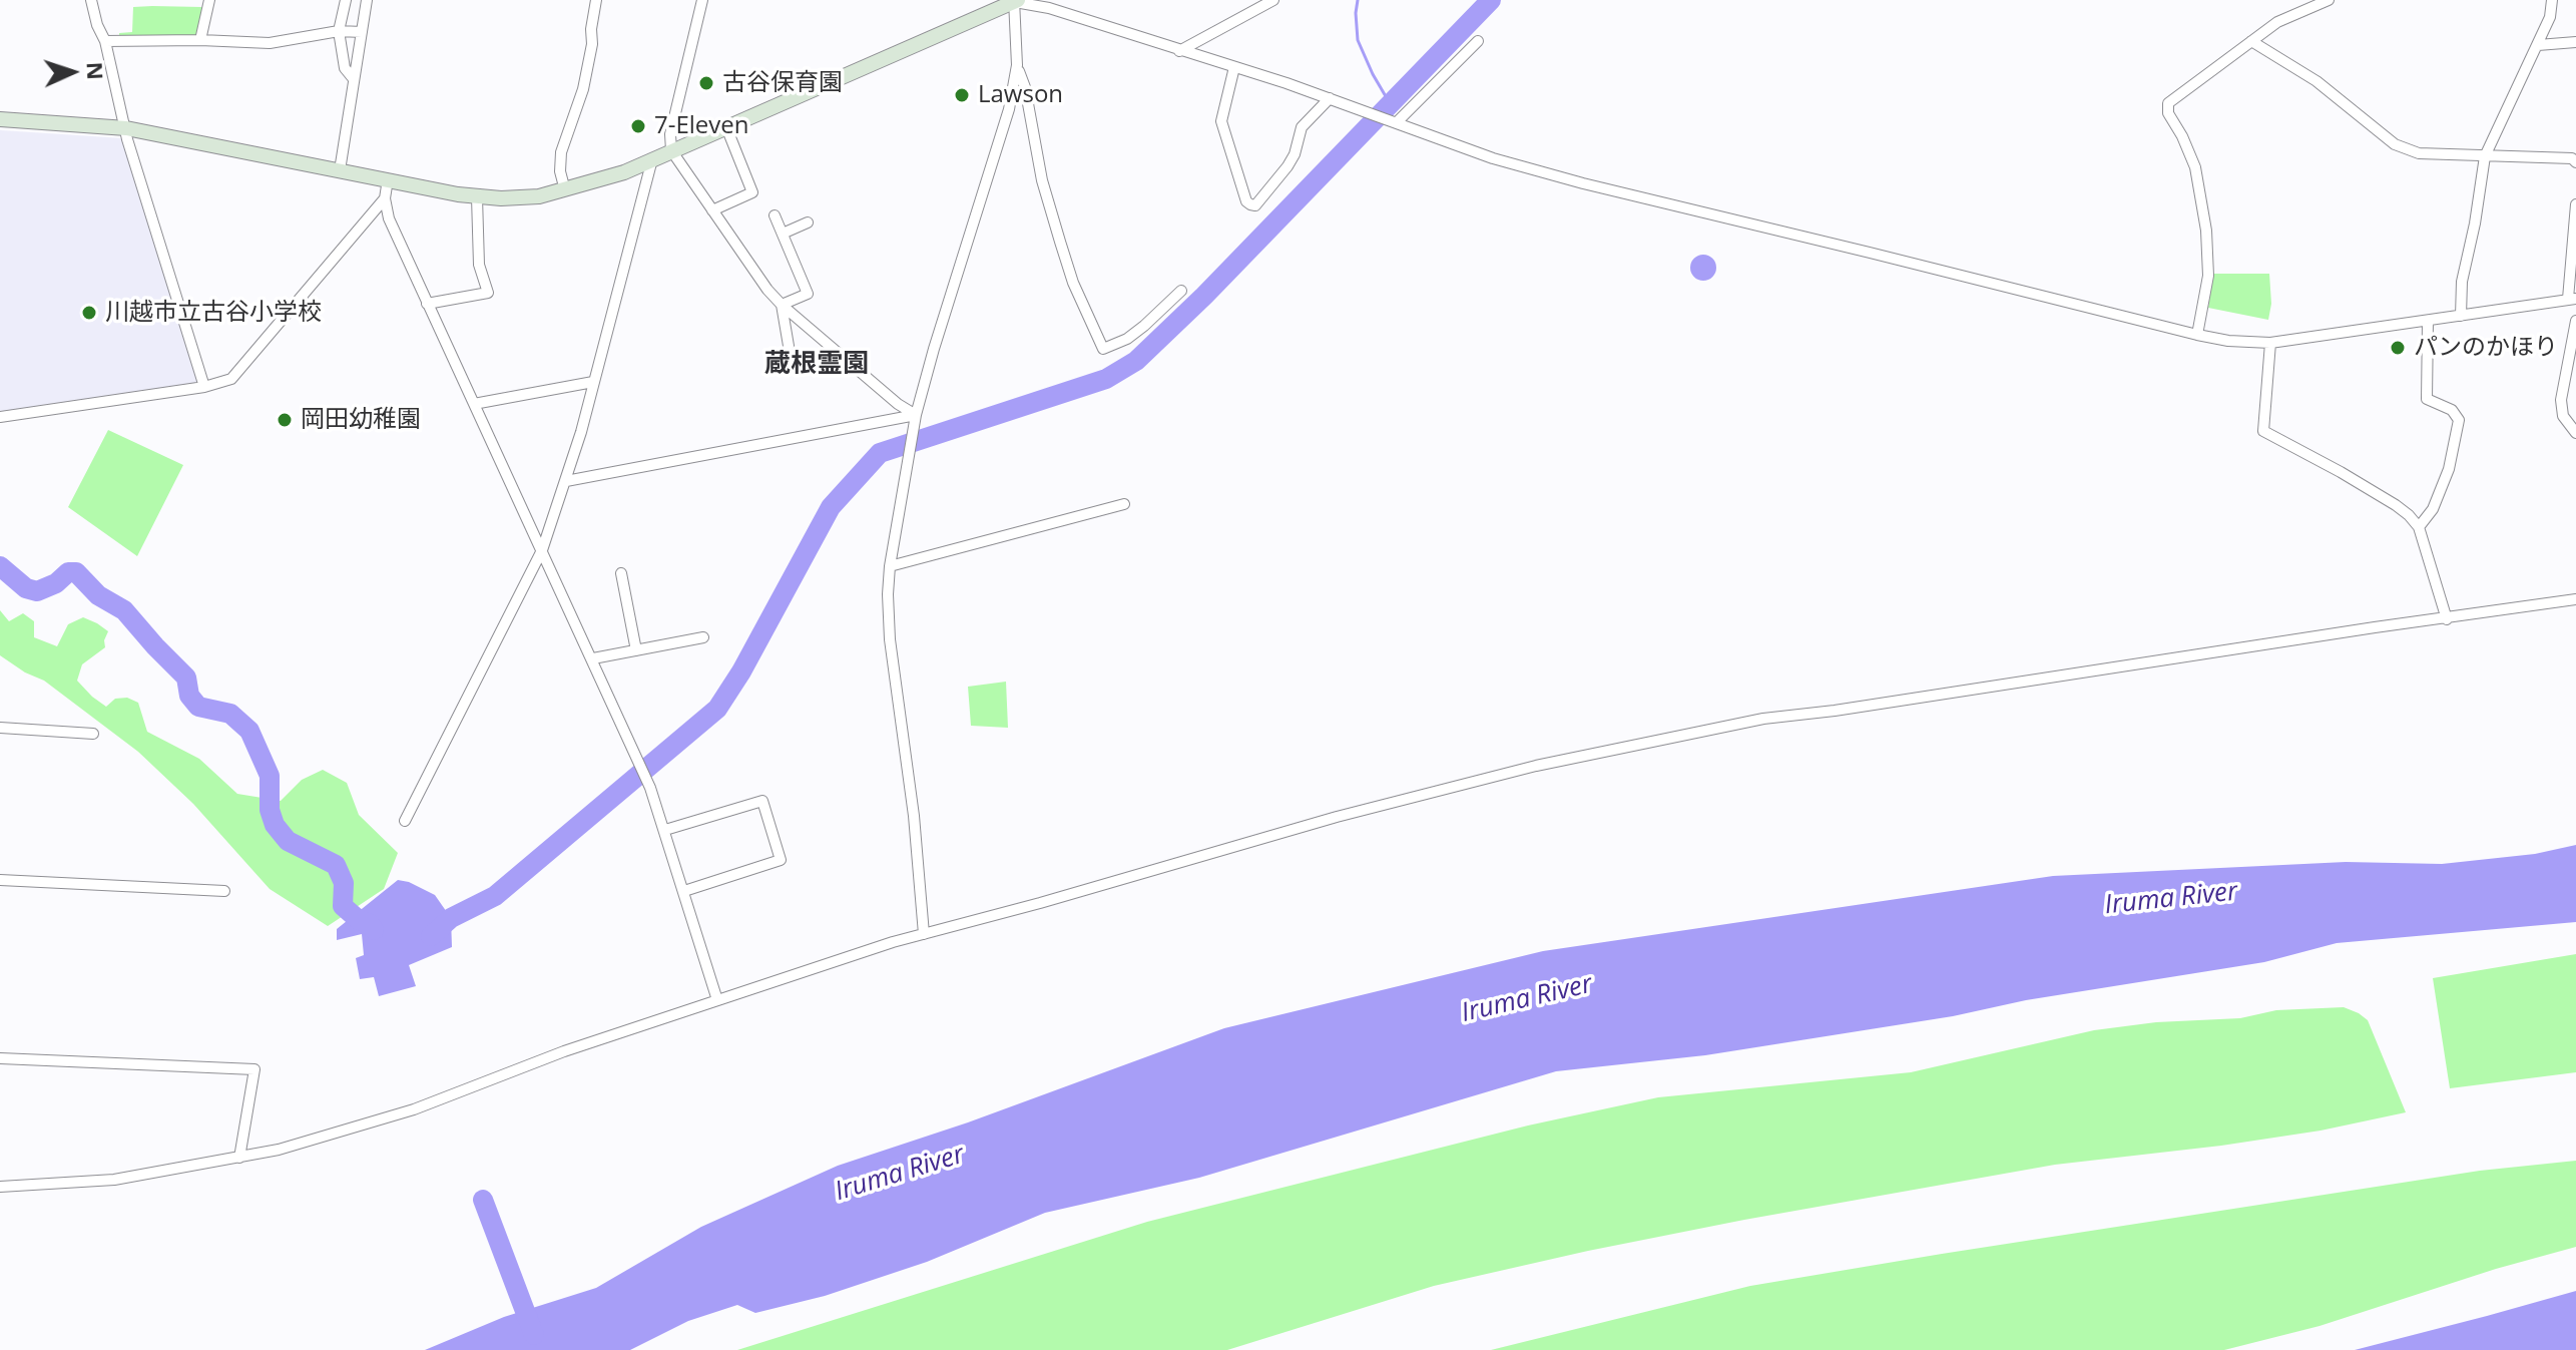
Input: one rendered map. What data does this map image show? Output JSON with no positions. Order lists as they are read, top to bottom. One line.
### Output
{"districts":["蔵根霊園"],"water":["Iruma River"],"places":["古谷保育園","Lawson","7-Eleven","川越市立古谷小学校","パンのかほり","岡田幼稚園"],"north":"right"}
